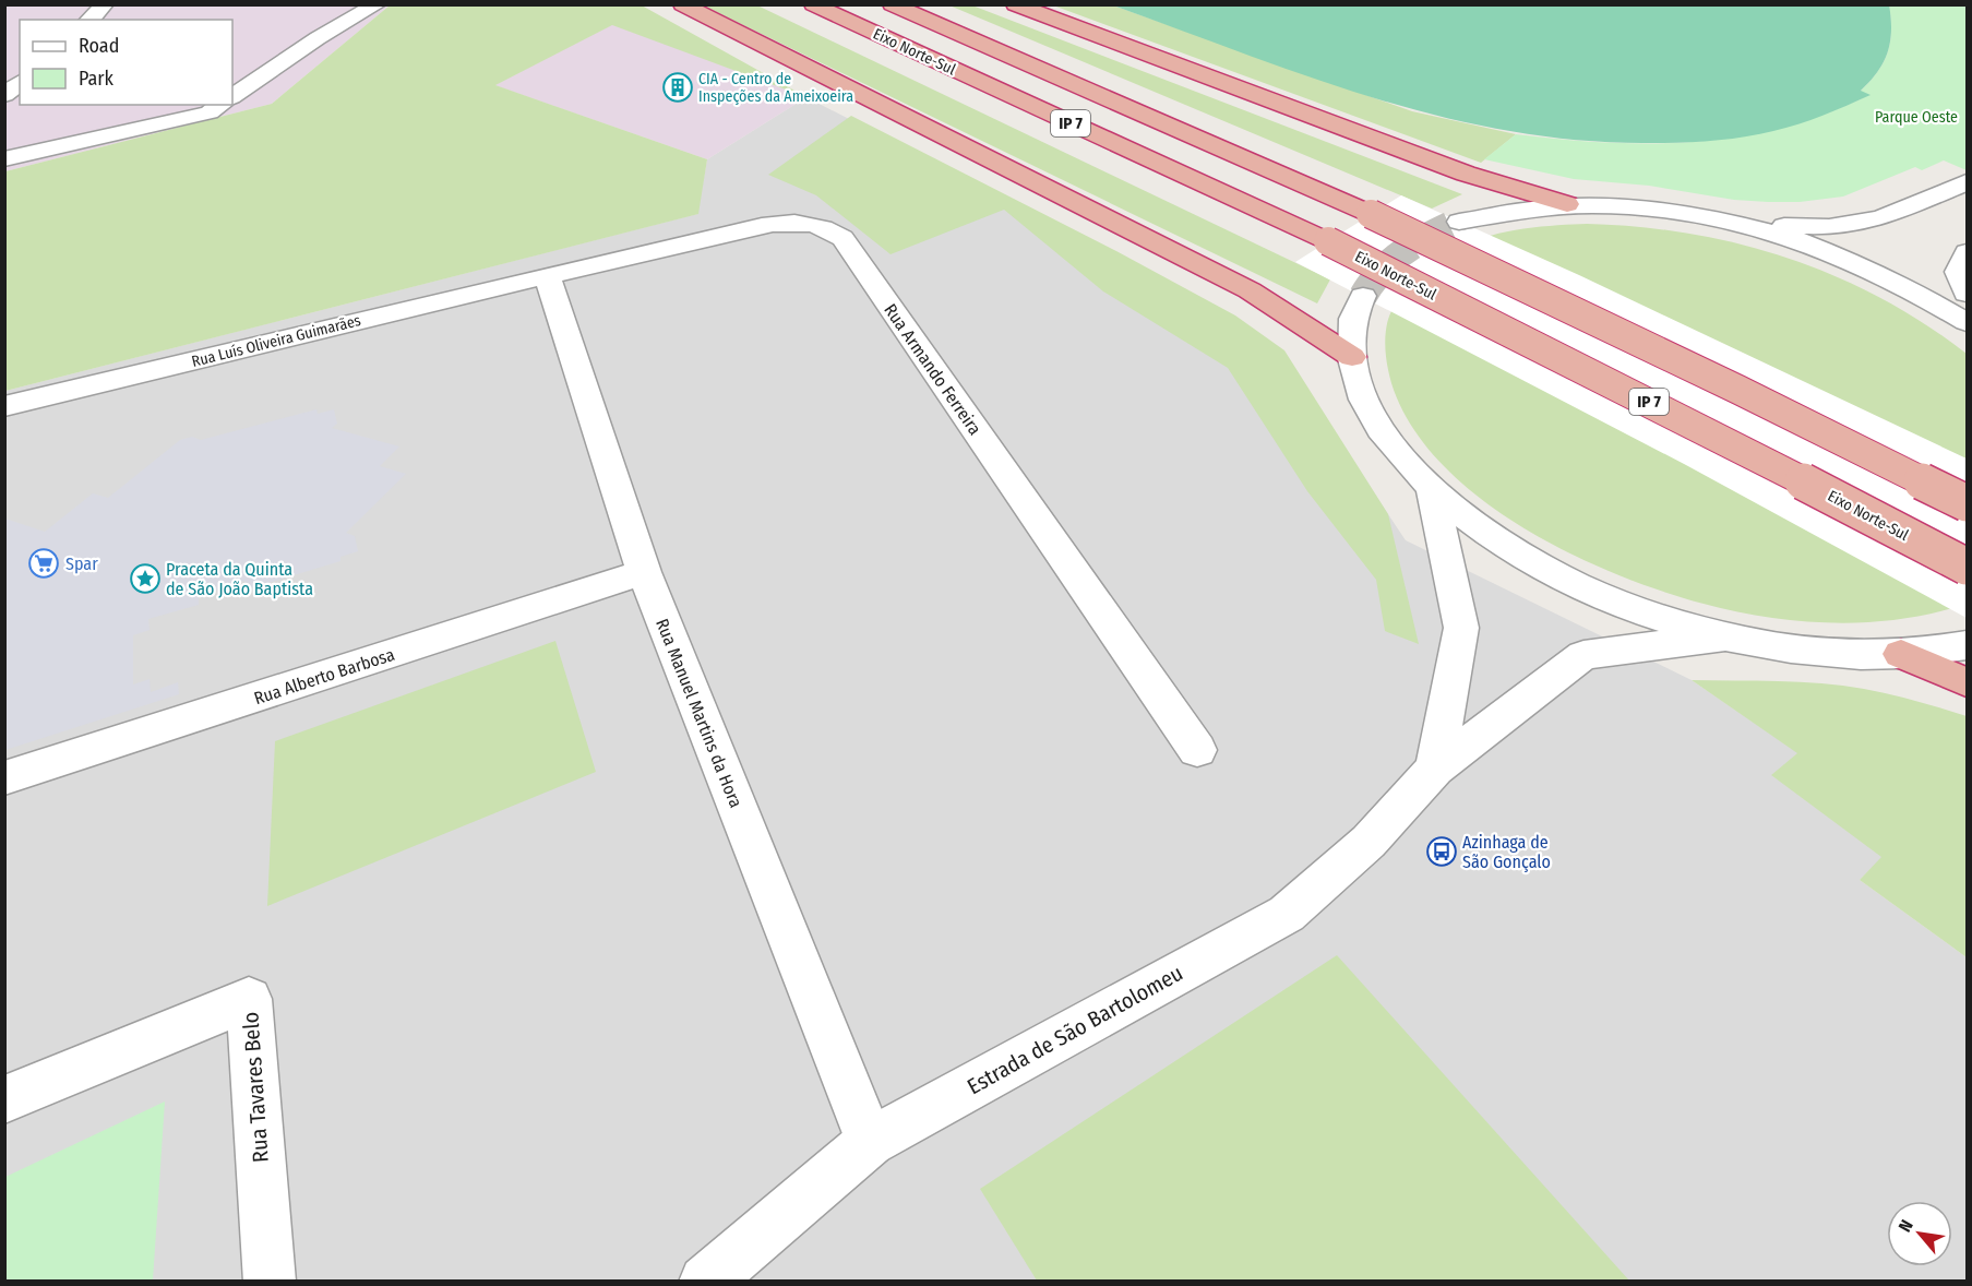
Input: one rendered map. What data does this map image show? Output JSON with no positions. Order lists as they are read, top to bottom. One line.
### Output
{"streets":{"highway":["Eixo Norte-Sul","IP 7"],"street":["Rua Luís Oliveira Guimarães","Rua Armando Ferreira","Rua Alberto Barbosa","Rua Manuel Martins da Hora","Estrada de São Bartolomeu","Rua Tavares Belo"]},"crossings":[["Rua Luís Oliveira Guimarães","Rua Armando Ferreira"],["Rua Luís Oliveira Guimarães","Rua Manuel Martins da Hora"],["Rua Armando Ferreira","Rua Manuel Martins da Hora"],["Rua Alberto Barbosa","Rua Manuel Martins da Hora"],["Rua Manuel Martins da Hora","Estrada de São Bartolomeu"]],"parks":["Parque Oeste"],"places":{"building":["CIA - Centro de Inspeções da Ameixoeira"],"supermarket":["Spar"],"place":["Praceta da Quinta de São João Baptista"],"bus stop":["Azinhaga de São Gonçalo"]},"legend":["Road","Park"],"north":"top left"}
